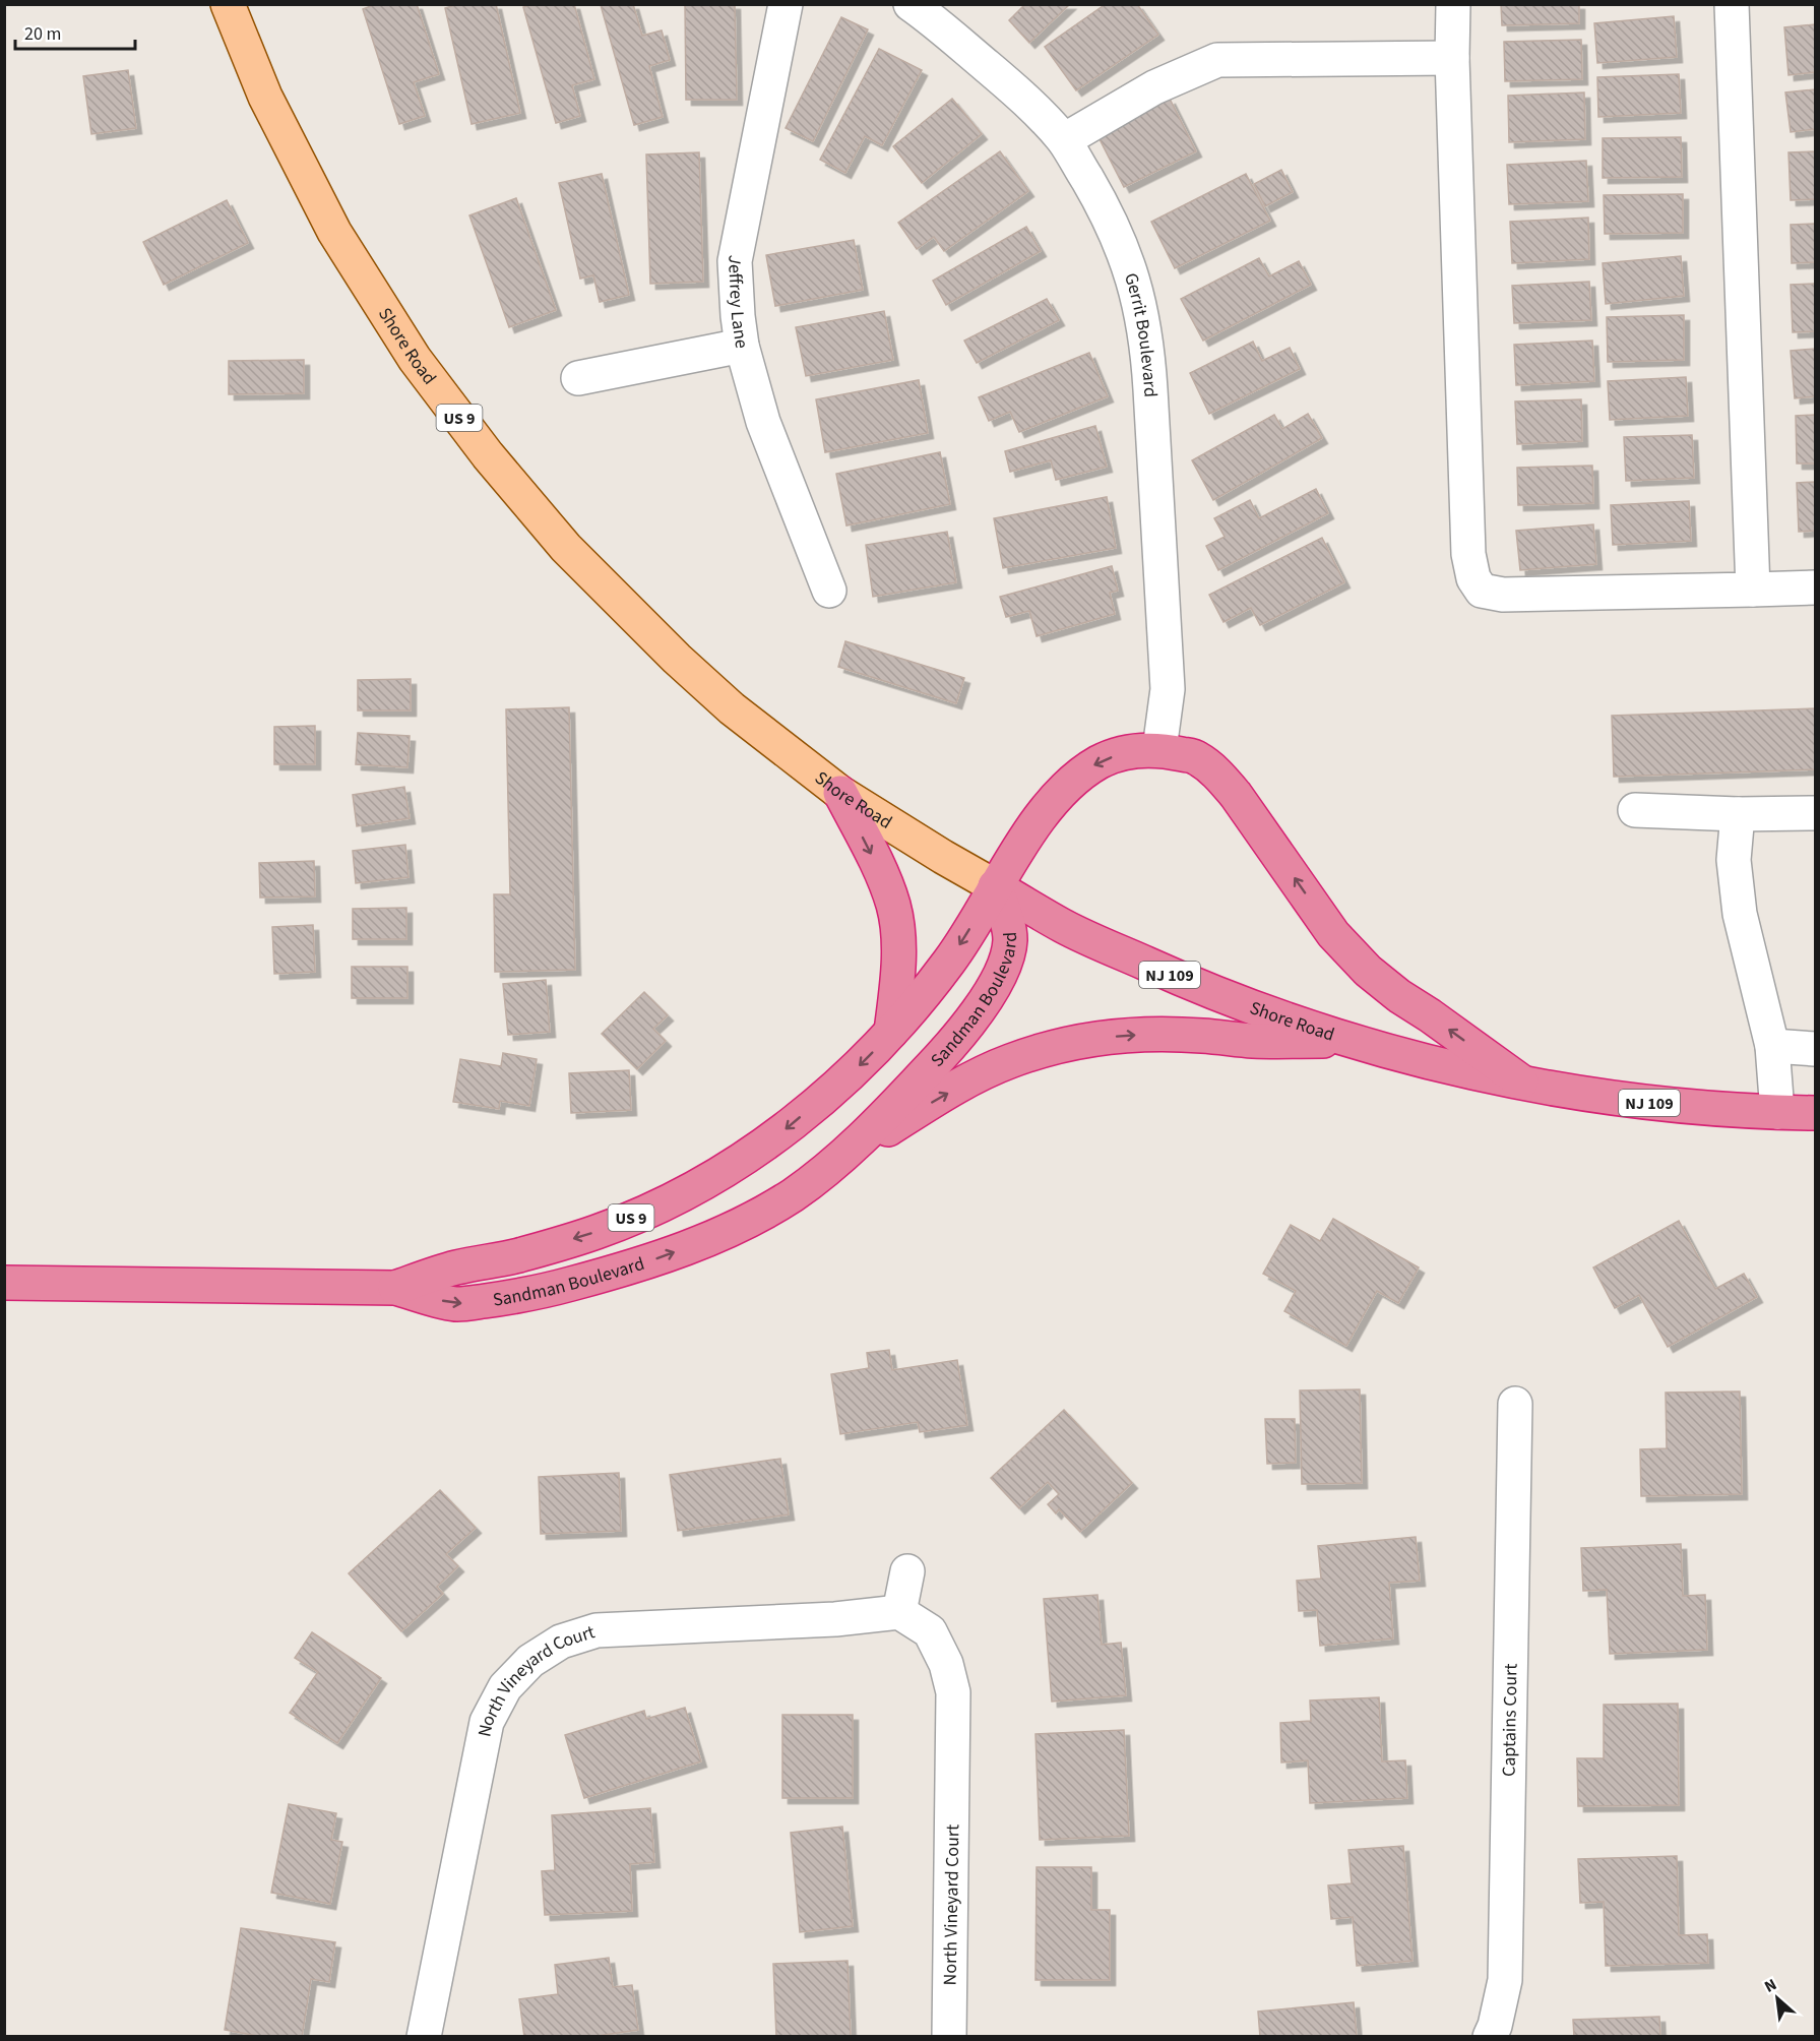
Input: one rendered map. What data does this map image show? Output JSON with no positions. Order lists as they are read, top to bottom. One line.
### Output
{"streets":{"highway":["Shore Road","US 9","NJ 109","Sandman Boulevard"],"street":["Jeffrey Lane","Gerrit Boulevard","North Vineyard Court","Captains Court"]},"crossings":[["Shore Road","US 9"],["Shore Road","Sandman Boulevard"],["US 9","Sandman Boulevard"]],"scale_bar":"20 m","north":"top left"}
